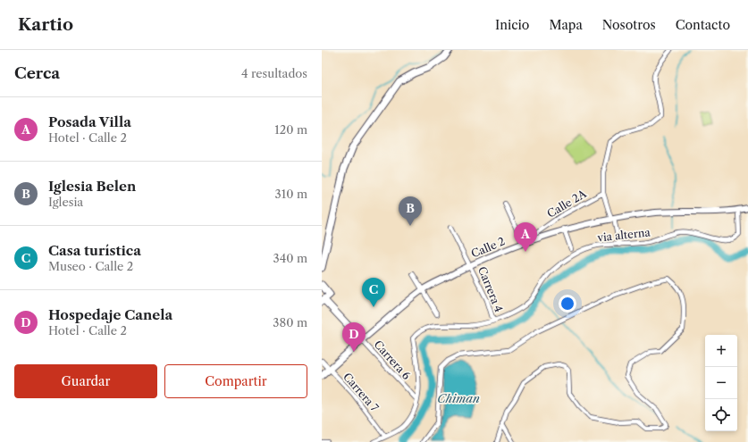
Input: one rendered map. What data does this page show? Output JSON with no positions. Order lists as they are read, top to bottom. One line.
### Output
{"streets":{"main road":["Calle 2","Carrera 6"],"street":["Calle 2A","via alterna","Carrera 4","Carrera 7"]},"crossings":[["Calle 2A","Calle 2"],["via alterna","Calle 2"],["via alterna","Carrera 4"],["via alterna","Carrera 6"],["via alterna","Carrera 7"],["Calle 2","Carrera 4"],["Calle 2","Carrera 6"],["Calle 2","Carrera 7"]],"water":["Chiman"],"page":{"header":"Kartio","nav":["Inicio","Mapa","Nosotros","Contacto"],"heading":["Cerca","4 resultados"],"list":[{"mark":"A","name":"Posada Villa","note":"Hotel · Calle 2","value":"120 m"},{"mark":"B","name":"Iglesia Belen","note":"Iglesia","value":"310 m"},{"mark":"C","name":"Casa turística","note":"Museo · Calle 2","value":"340 m"},{"mark":"D","name":"Hospedaje Canela","note":"Hotel · Calle 2","value":"380 m"}],"pins":["B","A","C","D"],"map_buttons":["+","−"],"buttons":["Guardar","Compartir"]}}
